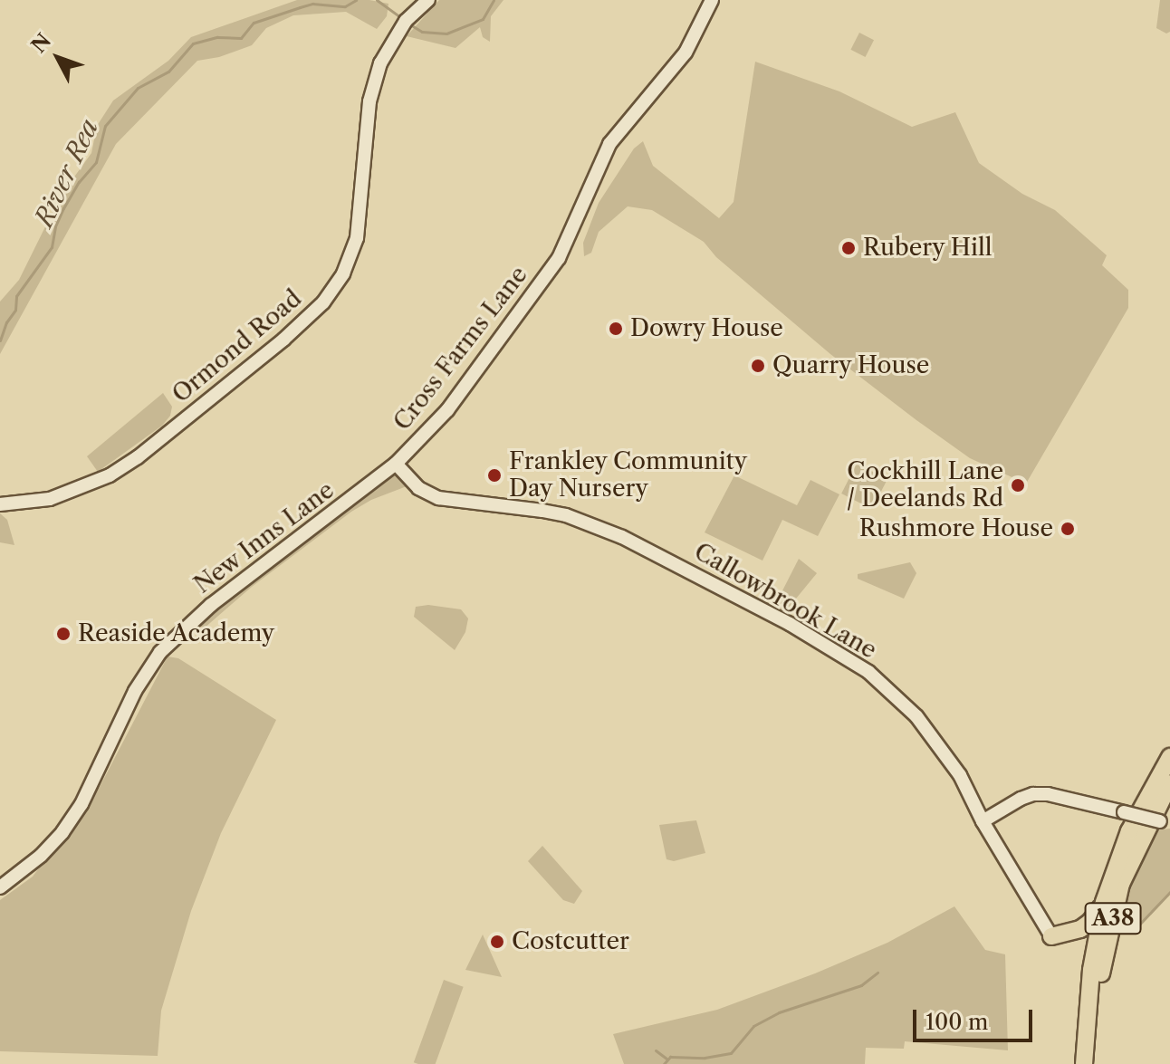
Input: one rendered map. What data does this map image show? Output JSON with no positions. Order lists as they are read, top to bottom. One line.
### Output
{"streets":{"highway":["A38"],"street":["Ormond Road","Cross Farms Lane","New Inns Lane","Callowbrook Lane"]},"crossings":[["Cross Farms Lane","New Inns Lane"],["Cross Farms Lane","Callowbrook Lane"],["New Inns Lane","Callowbrook Lane"]],"water":["River Rea"],"places":["Rubery Hill","Dowry House","Quarry House","Frankley Community Day Nursery","Cockhill Lane / Deelands Rd","Rushmore House","Reaside Academy","Costcutter"],"scale_bar":"100 m","north":"top left"}
